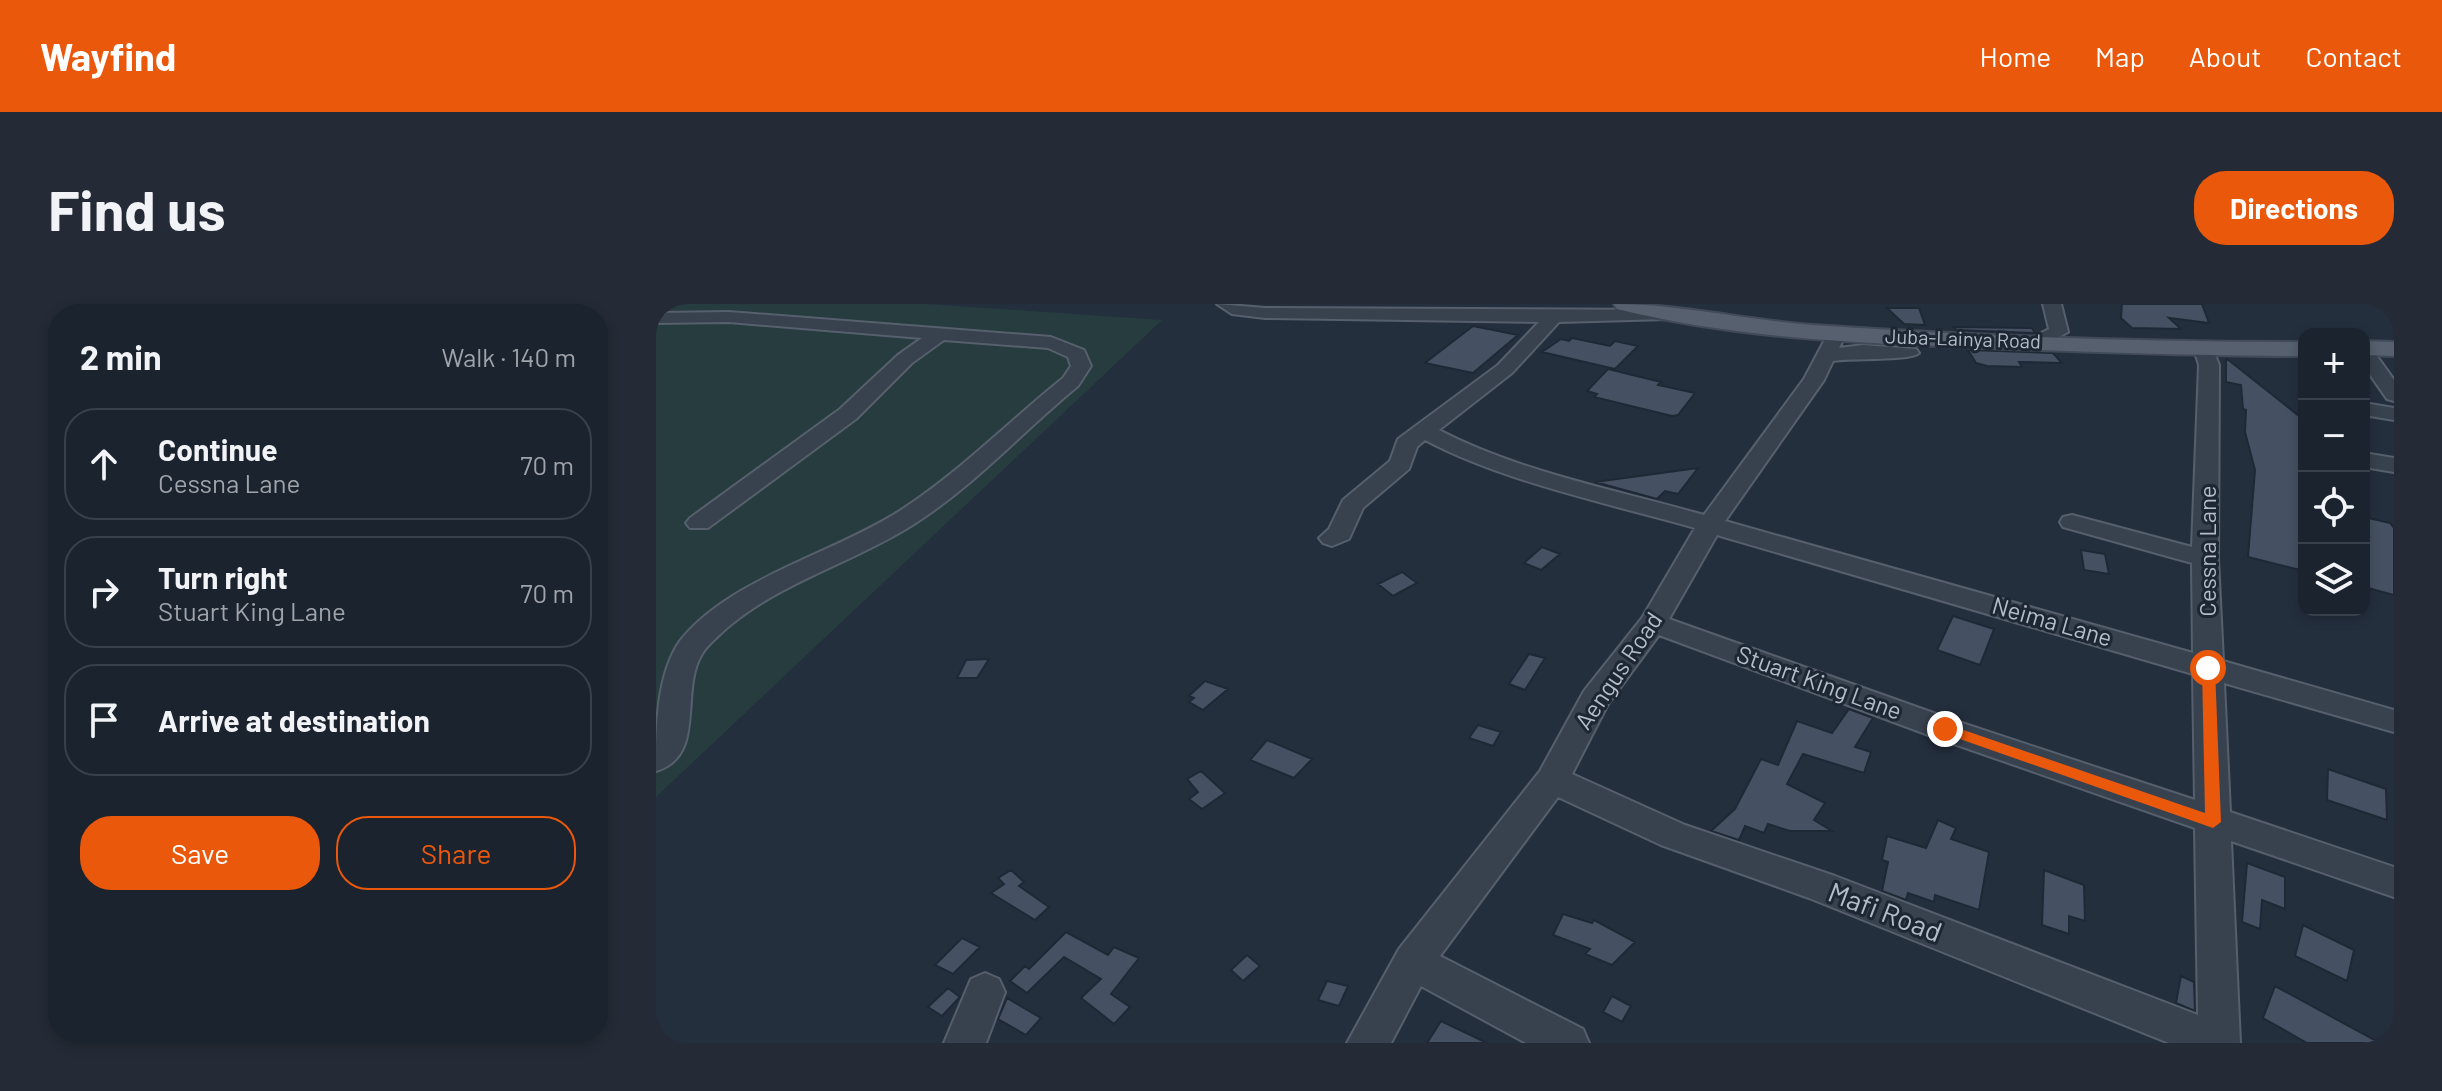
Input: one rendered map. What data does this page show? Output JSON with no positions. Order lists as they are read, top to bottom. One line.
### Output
{"streets":{"main road":["Juba-Lainya Road"],"street":["Cessna Lane","Neima Lane","Aengus Road","Stuart King Lane","Mafi Road"]},"crossings":[["Juba-Lainya Road","Cessna Lane"],["Juba-Lainya Road","Aengus Road"],["Cessna Lane","Neima Lane"],["Cessna Lane","Stuart King Lane"],["Cessna Lane","Mafi Road"],["Neima Lane","Aengus Road"],["Aengus Road","Stuart King Lane"],["Aengus Road","Mafi Road"]],"page":{"header":"Wayfind","nav":["Home","Map","About","Contact"],"buttons":["Directions",["Save","Share"]],"title":"Find us","heading":["2 min","Walk · 140 m"],"map_buttons":["+","−"],"list":[["Continue","Cessna Lane","70 m"],["Turn right","Stuart King Lane","70 m"],"Arrive at destination"]}}
